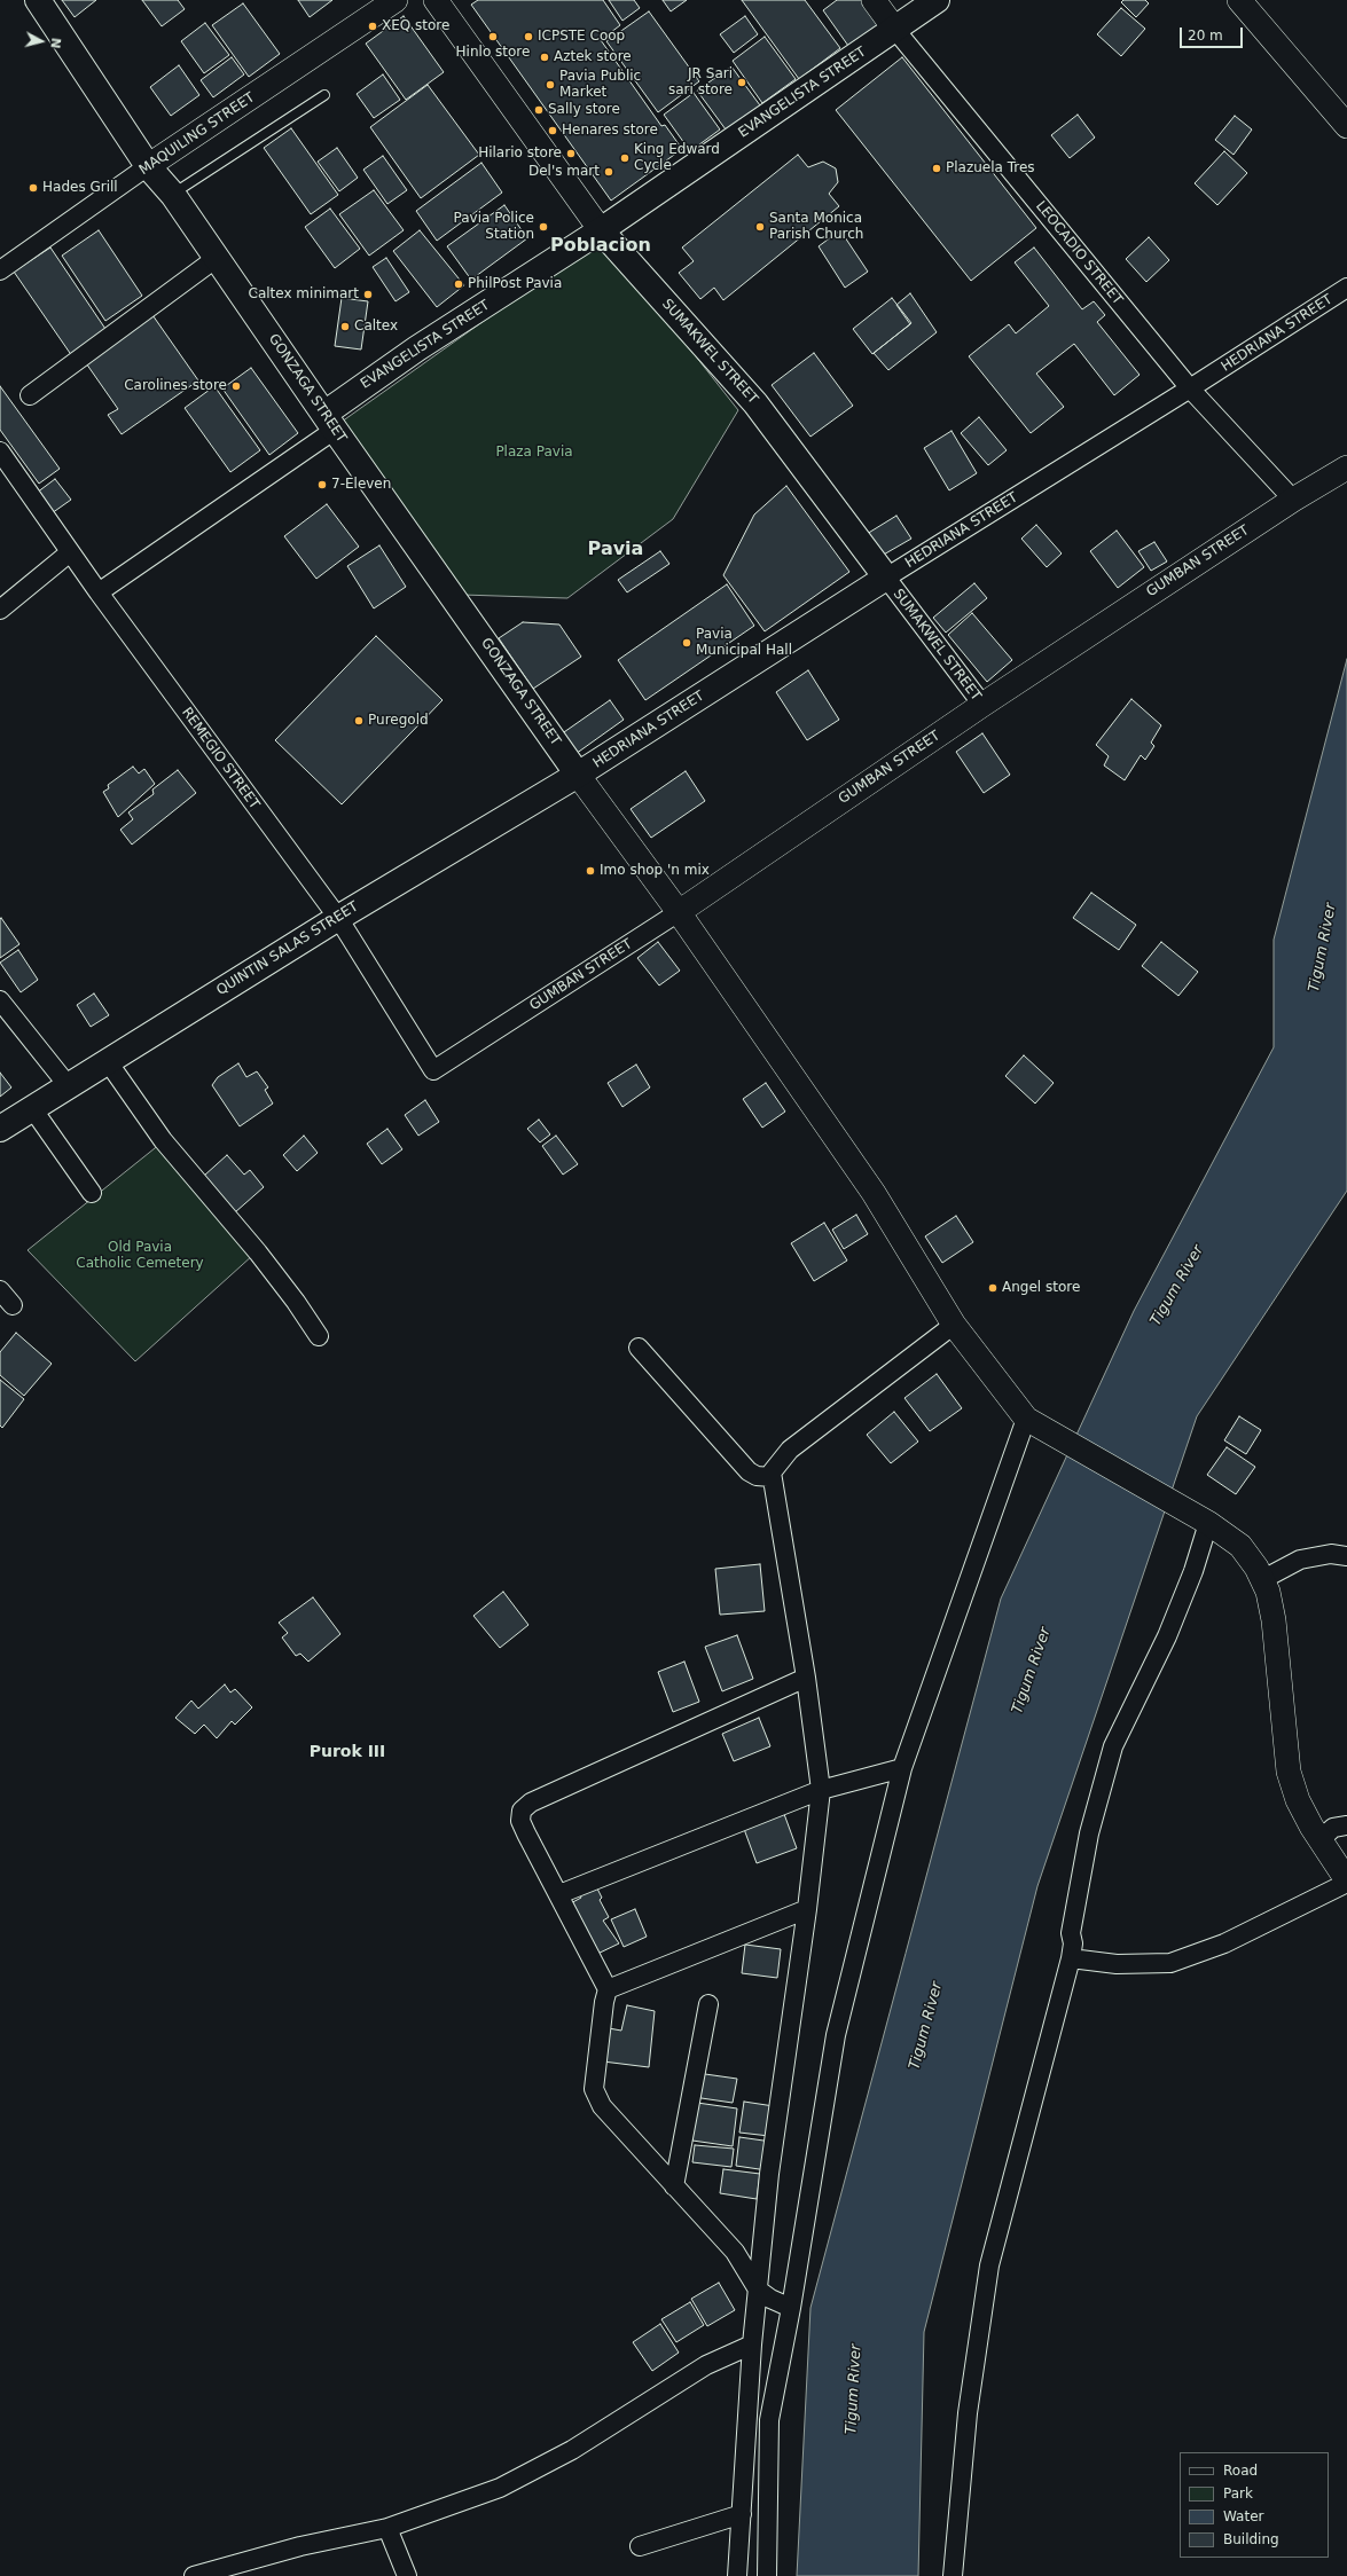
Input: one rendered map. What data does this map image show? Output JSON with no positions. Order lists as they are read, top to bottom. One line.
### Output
{"streets":{"main road":["EVANGELISTA STREET","HEDRIANA STREET","SUMAKWEL STREET","GONZAGA STREET","QUINTIN SALAS STREET"],"street":["MAQUILING STREET","LEOCADIO STREET","GUMBAN STREET","REMEGIO STREET"]},"crossings":[["EVANGELISTA STREET","LEOCADIO STREET"],["EVANGELISTA STREET","SUMAKWEL STREET"],["EVANGELISTA STREET","GONZAGA STREET"],["EVANGELISTA STREET","REMEGIO STREET"],["MAQUILING STREET","GONZAGA STREET"],["LEOCADIO STREET","HEDRIANA STREET"],["LEOCADIO STREET","GUMBAN STREET"],["HEDRIANA STREET","SUMAKWEL STREET"],["HEDRIANA STREET","GONZAGA STREET"],["HEDRIANA STREET","QUINTIN SALAS STREET"],["SUMAKWEL STREET","GUMBAN STREET"],["GONZAGA STREET","QUINTIN SALAS STREET"],["GUMBAN STREET","REMEGIO STREET"],["REMEGIO STREET","QUINTIN SALAS STREET"]],"districts":["Poblacion","Pavia","Purok III"],"water":["Tigum River"],"parks":["Plaza Pavia","Old Pavia Catholic Cemetery"],"places":["XEQ store","Hinlo store","ICPSTE Coop","Aztek store","JR Sari sari store","Pavia Public Market","Sally store","Henares store","Hilario store","King Edward Cycle","Plazuela Tres","Del's mart","Hades Grill","Pavia Police Station","Santa Monica Parish Church","PhilPost Pavia","Caltex minimart","Caltex","Carolines store","7-Eleven","Pavia Municipal Hall","Puregold","Imo shop 'n mix","Angel store"],"legend":["Road","Park","Water","Building"],"scale_bar":"20 m","north":"right"}
